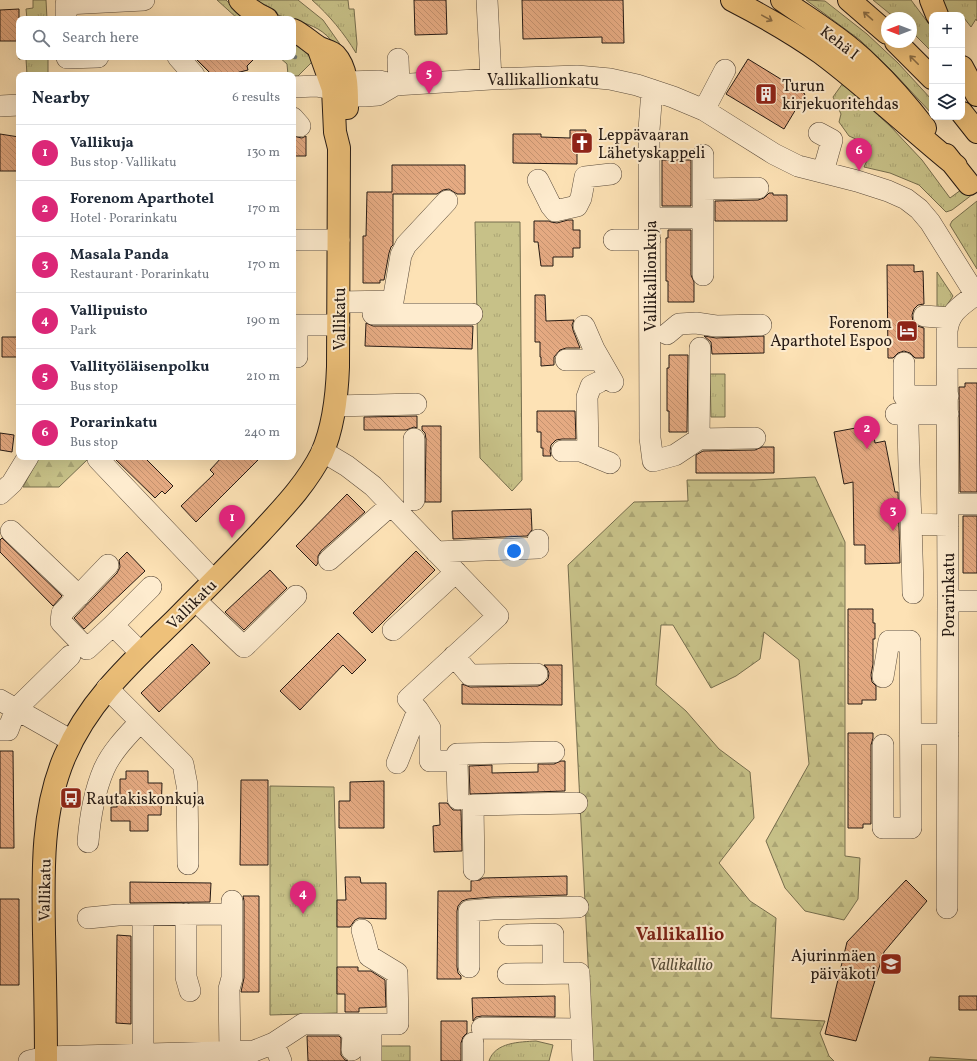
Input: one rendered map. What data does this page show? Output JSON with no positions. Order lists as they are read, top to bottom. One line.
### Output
{"streets":{"main road":["Kehä I","Vallikatu"],"street":["Vallikallionkatu","Vallikallionkuja","Porarinkatu"]},"crossings":[["Vallikallionkatu","Vallikallionkuja"],["Vallikallionkatu","Vallikatu"]],"districts":["Vallikallio"],"parks":["Vallikallio"],"places":{"building":["Turun kirjekuoritehdas"],"church":["Leppävaaran Lähetyskappeli"],"hotel":["Forenom Aparthotel Espoo"],"bus stop":["Rautakiskonkuja"],"school or university":["Ajurinmäen päiväkoti"]},"north":"left","page":{"map_buttons":["+","−"],"search":"Search here","pins":["5","6","2","3","1","4"],"heading":["Nearby","6 results"],"list":[{"mark":"1","name":"Vallikuja","note":"Bus stop · Vallikatu","value":"130 m"},{"mark":"2","name":"Forenom Aparthotel","note":"Hotel · Porarinkatu","value":"170 m"},{"mark":"3","name":"Masala Panda","note":"Restaurant · Porarinkatu","value":"170 m"},{"mark":"4","name":"Vallipuisto","note":"Park","value":"190 m"},{"mark":"5","name":"Vallityöläisenpolku","note":"Bus stop","value":"210 m"},{"mark":"6","name":"Porarinkatu","note":"Bus stop","value":"240 m"}]}}
